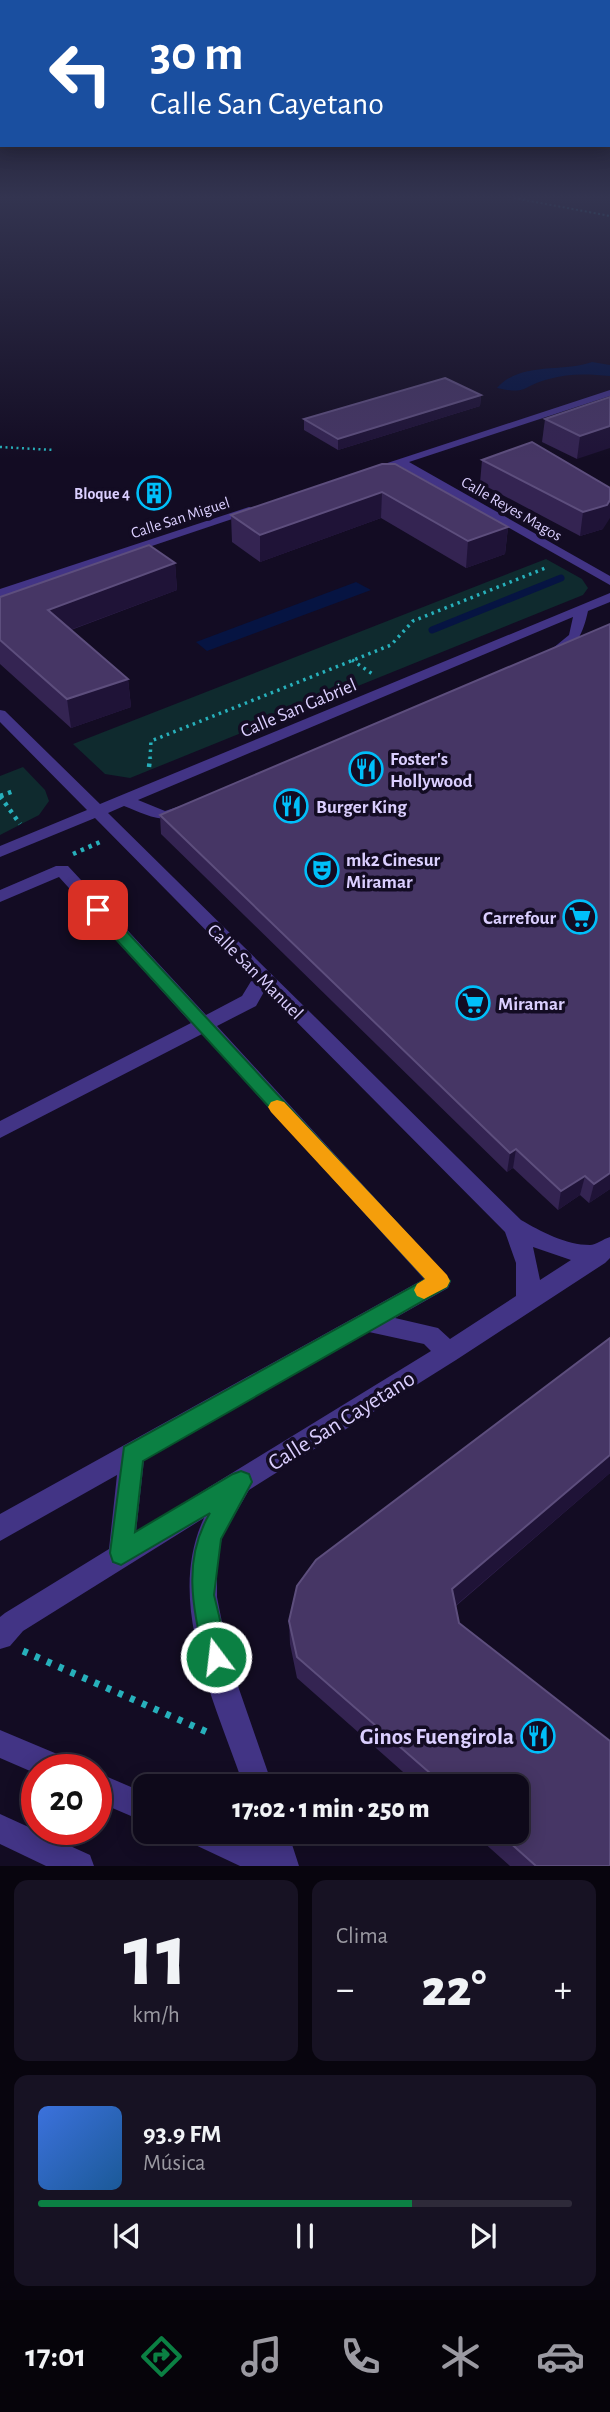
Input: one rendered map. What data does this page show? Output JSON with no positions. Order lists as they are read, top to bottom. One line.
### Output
{"streets":{"street":["Calle Reyes Magos","Calle San Miguel","Calle San Gabriel","Calle San Manuel","Calle San Cayetano"]},"crossings":[["Calle San Gabriel","Calle San Manuel"],["Calle San Manuel","Calle San Cayetano"]],"places":{"building":["Bloque 4"],"restaurant":["Foster's Hollywood","Burger King","Ginos Fuengirola"],"theatre":["mk2 Cinesur Miramar"],"supermarket":["Carrefour","Miramar"]},"page":{"turn":["30 m","Calle San Cayetano"],"limit":"20","trip":"17:02 · 1 min · 250 m","tile":[["11","km/h"],"Clima"],"heat":["−","22°","+"],"song":["93.9 FM","Música"],"tabs":"17:01"}}
